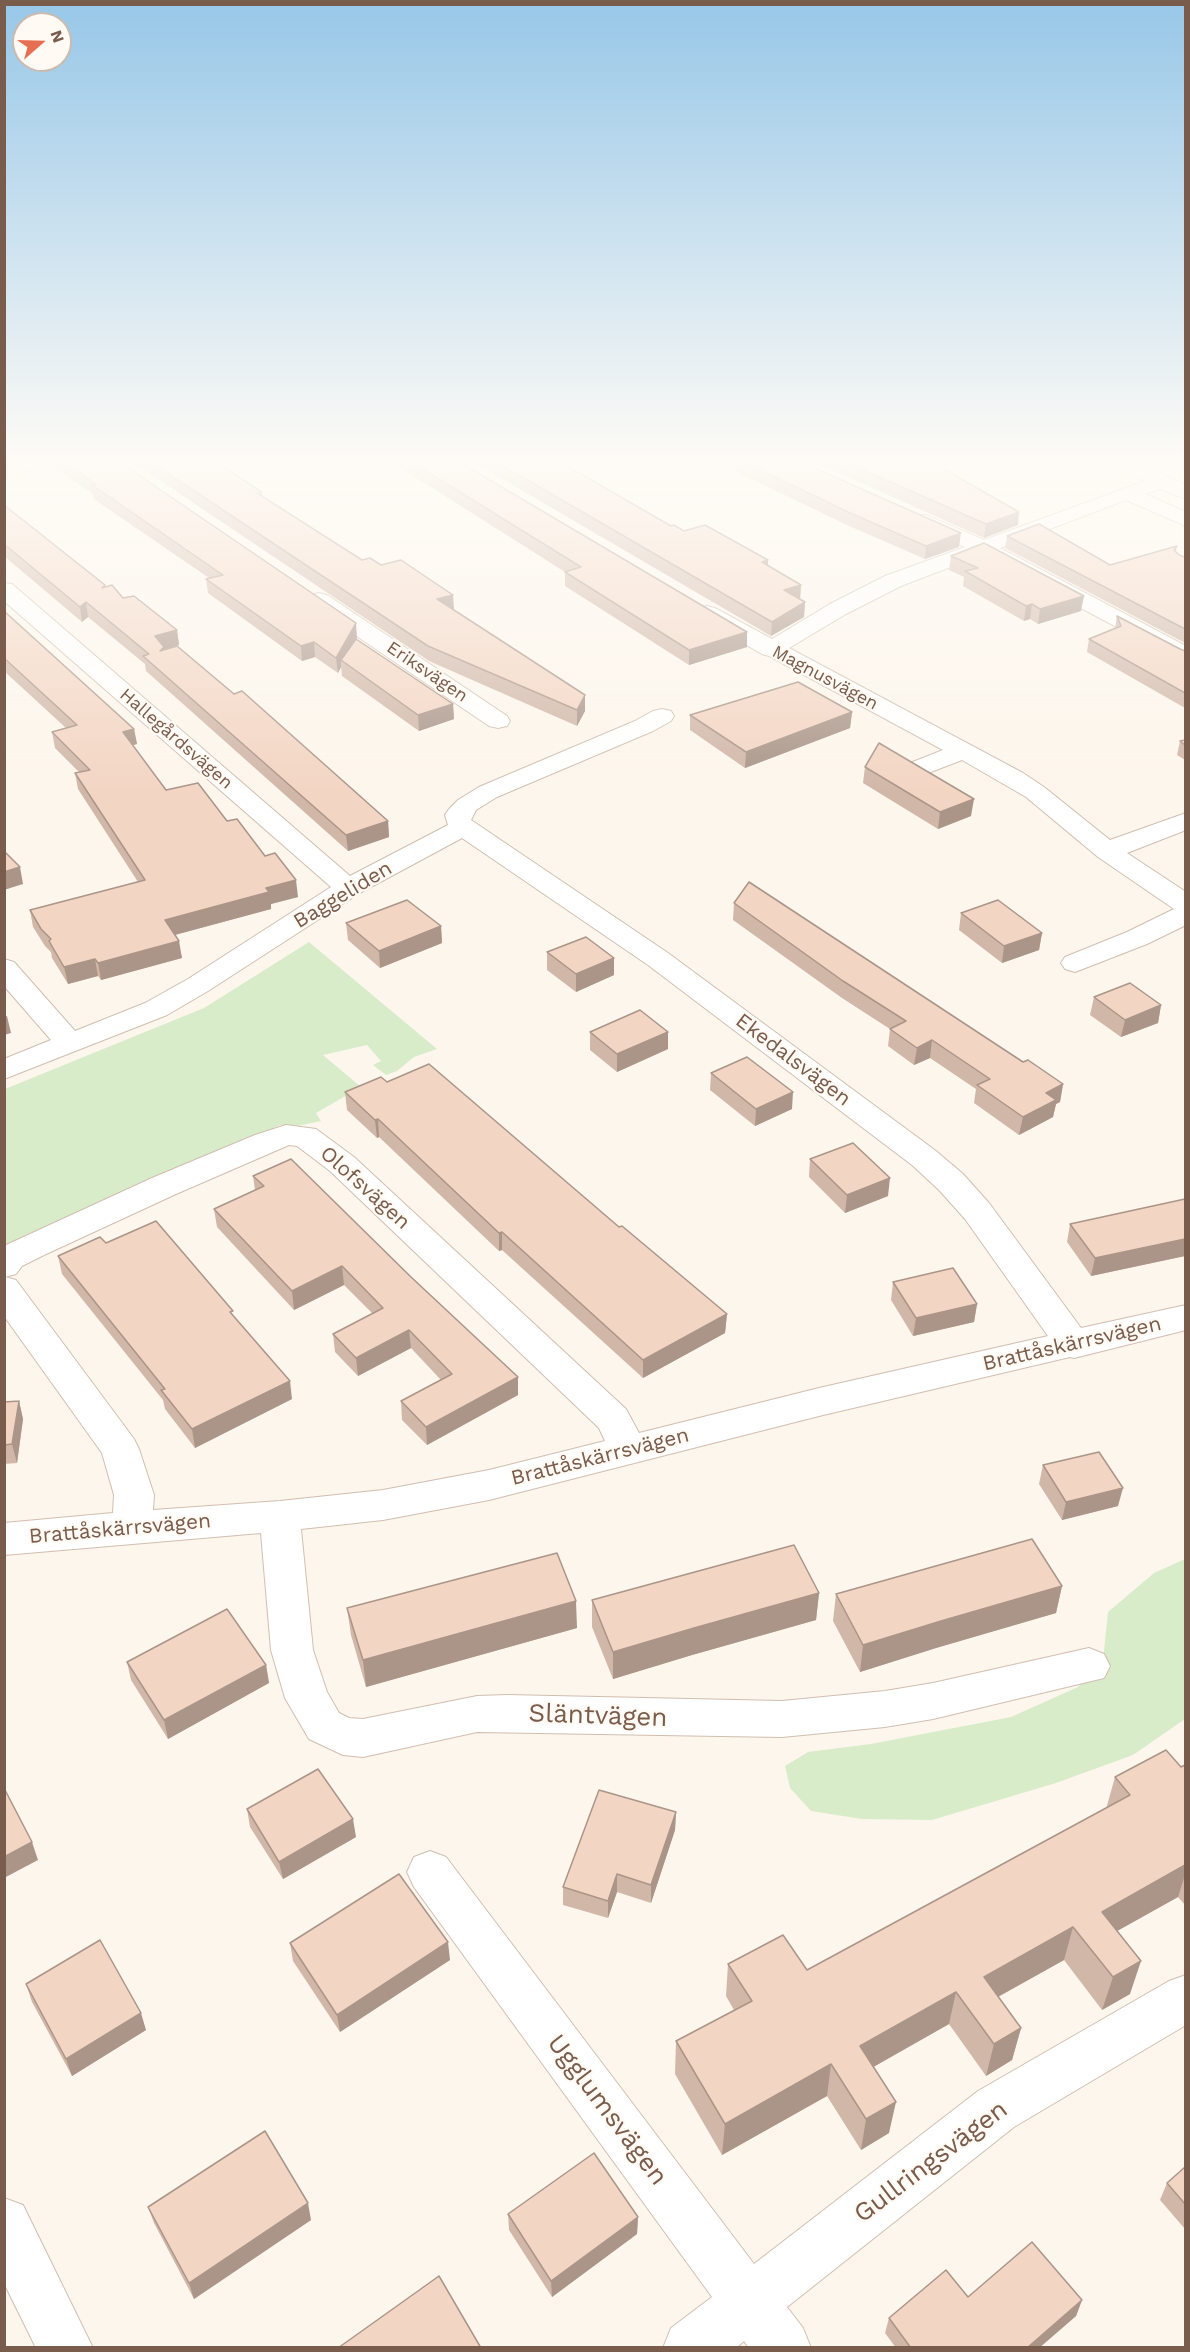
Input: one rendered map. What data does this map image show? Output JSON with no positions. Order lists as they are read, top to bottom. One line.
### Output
{"streets":{"street":["Eriksvägen","Magnusvägen","Hallegårdsvägen","Baggeliden","Ekedalsvägen","Olofsvägen","Brattåskärrsvägen","Släntvägen","Ugglumsvägen","Gullringsvägen"]},"crossings":[["Hallegårdsvägen","Baggeliden"],["Baggeliden","Ekedalsvägen"],["Ekedalsvägen","Brattåskärrsvägen"],["Olofsvägen","Brattåskärrsvägen"],["Brattåskärrsvägen","Släntvägen"],["Ugglumsvägen","Gullringsvägen"]],"north":"right"}
